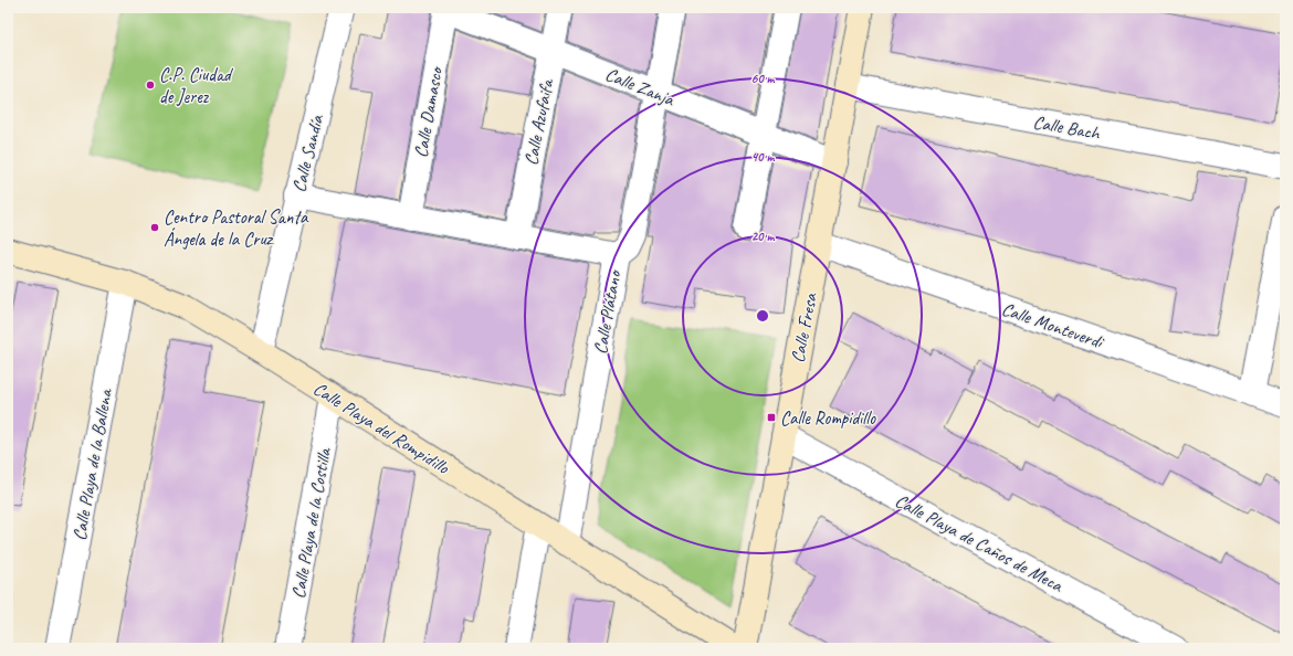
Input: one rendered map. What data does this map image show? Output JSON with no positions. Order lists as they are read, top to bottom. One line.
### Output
{"streets":{"street":["Calle Zanja","Calle Damasco","Calle Azufaifa","Calle Bach","Calle Sandía","Calle Plátano","Calle Monteverdi","Calle Fresa","Calle Playa del Rompidillo","Calle Playa de la Ballena","Calle Playa de la Costilla","Calle Playa de Caños de Meca"]},"crossings":[["Calle Zanja","Calle Damasco"],["Calle Zanja","Calle Azufaifa"],["Calle Zanja","Calle Plátano"],["Calle Zanja","Calle Fresa"],["Calle Bach","Calle Fresa"],["Calle Sandía","Calle Playa del Rompidillo"],["Calle Plátano","Calle Playa del Rompidillo"],["Calle Monteverdi","Calle Fresa"],["Calle Fresa","Calle Playa de Caños de Meca"],["Calle Playa del Rompidillo","Calle Playa de la Ballena"],["Calle Playa del Rompidillo","Calle Playa de la Costilla"]],"places":{"other":["C.P. Ciudad de Jerez","Centro Pastoral Santa Ángela de la Cruz"],"transit":["Calle Rompidillo"]},"rings":["60 m","40 m","20 m"]}
